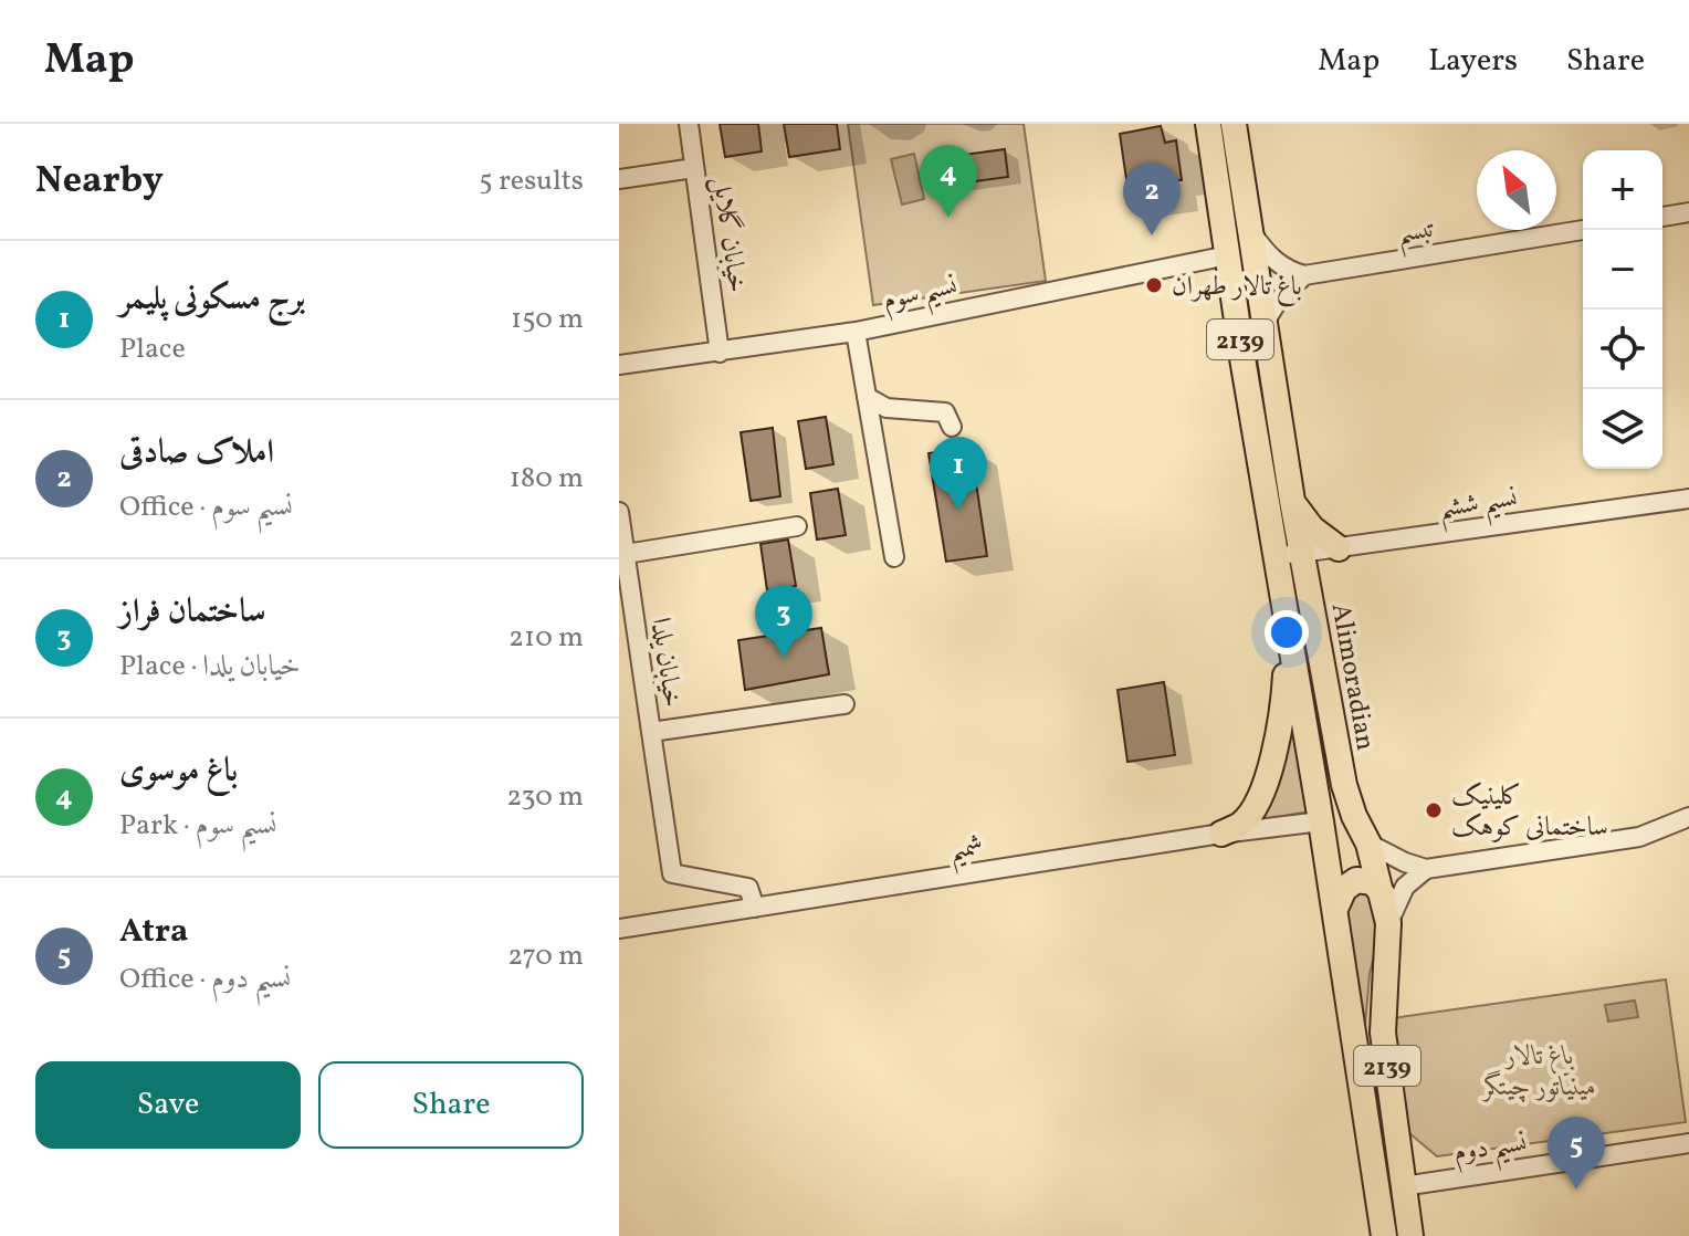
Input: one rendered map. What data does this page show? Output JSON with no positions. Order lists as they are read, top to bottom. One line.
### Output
{"streets":{"main road":["2139","Alimoradian"],"street":["تبسم","خیابان گلایل","نسیم سوم","نسیم ششم","خیابان یلدا","شمیم","نسیم دوم"]},"crossings":[["خیابان گلایل","نسیم سوم"],["نسیم سوم","2139"],["2139","نسیم ششم"],["2139","شمیم"],["نسیم ششم","Alimoradian"],["Alimoradian","نسیم دوم"]],"parks":["باغ تالار مینیاتور چیتگر"],"places":["باغ تالار طهران","کلینیک ساختمانی کوهک"],"north":"top left","page":{"header":"Map","nav":["Map","Layers","Share"],"heading":["Nearby","5 results"],"pins":["4","2","1","3","5"],"map_buttons":["+","−"],"list":[{"mark":"1","name":"برج مسکونی پلیمر","note":"Place","value":"150 m"},{"mark":"2","name":"املاک صادقی","note":"Office · نسیم سوم","value":"180 m"},{"mark":"3","name":"ساختمان فراز","note":"Place · خیابان یلدا","value":"210 m"},{"mark":"4","name":"باغ موسوی","note":"Park · نسیم سوم","value":"230 m"},{"mark":"5","name":"Atra","note":"Office · نسیم دوم","value":"270 m"}],"buttons":["Save","Share"]}}
